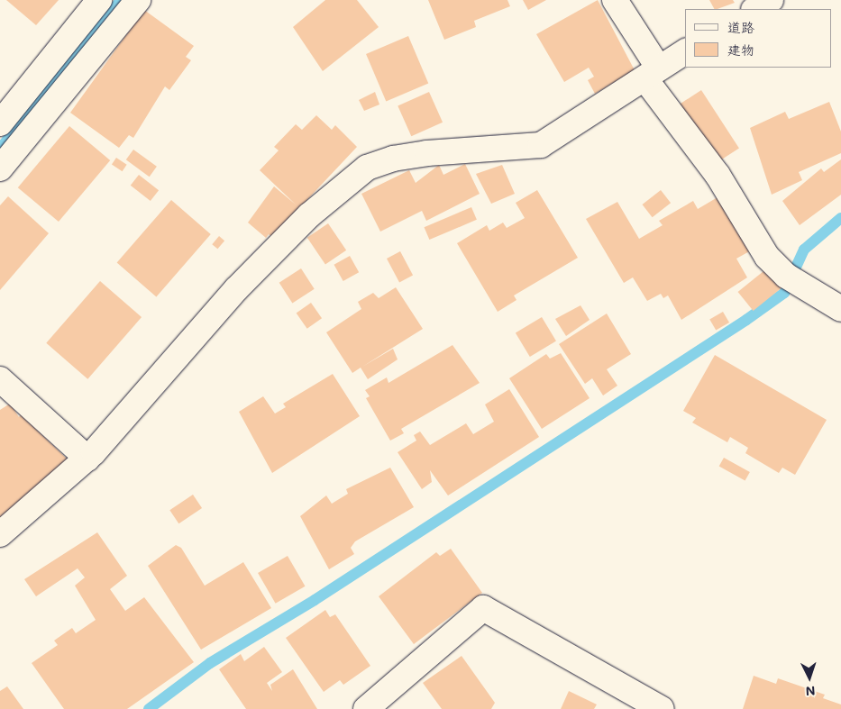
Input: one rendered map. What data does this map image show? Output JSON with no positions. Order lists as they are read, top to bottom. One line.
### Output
{"legend":["道路","建物"],"north":"bottom"}
